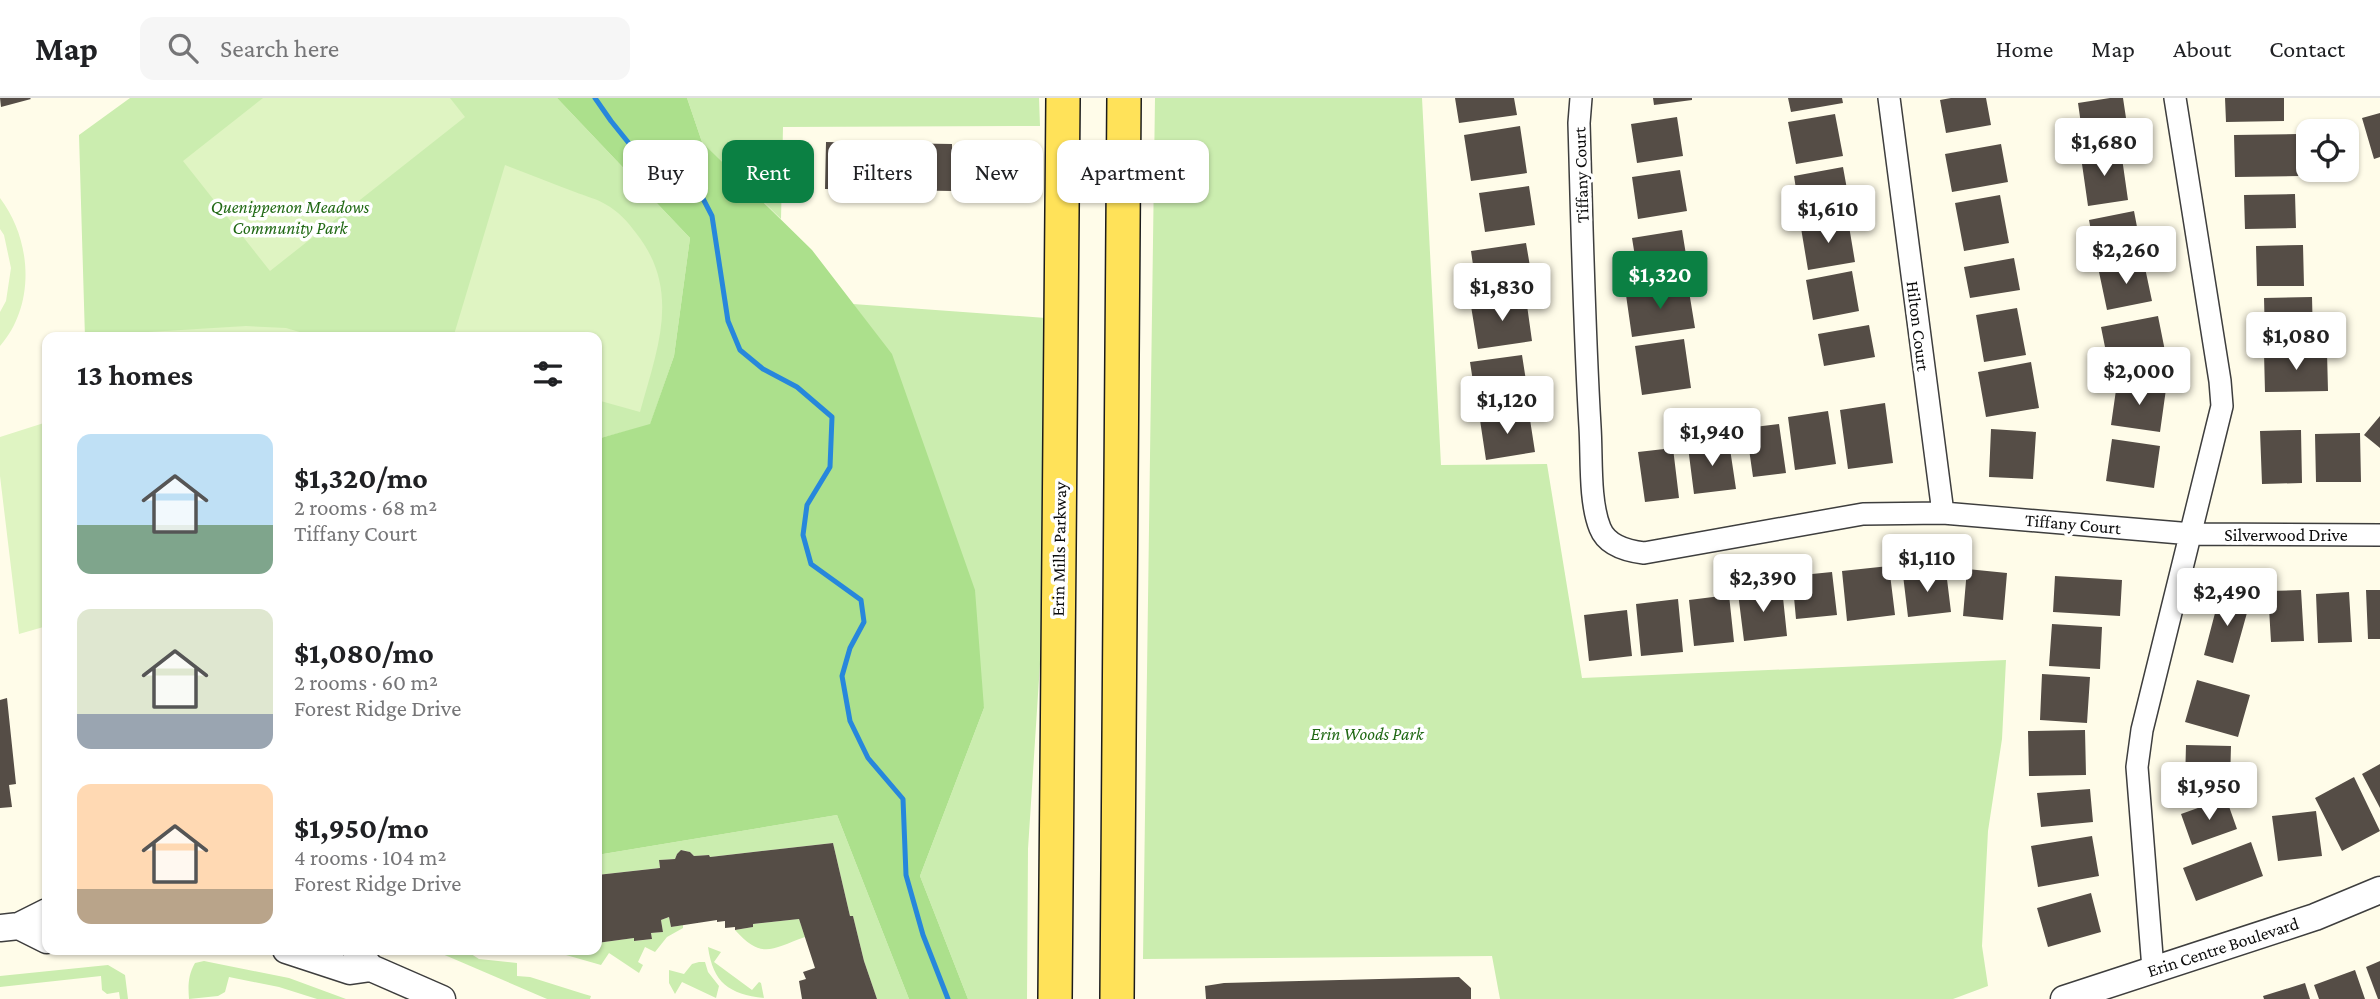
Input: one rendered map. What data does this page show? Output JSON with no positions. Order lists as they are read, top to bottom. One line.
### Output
{"streets":{"main road":["Erin Mills Parkway"],"street":["Tiffany Court","Hilton Court","Silverwood Drive","Erin Centre Boulevard"]},"crossings":[["Tiffany Court","Hilton Court"],["Tiffany Court","Silverwood Drive"]],"parks":["Quenippenon Meadows Community Park","Erin Woods Park"],"page":{"header":"Map","search":"Search here","nav":["Home","Map","About","Contact"],"price":["$1,680","$1,610","$2,260","$1,320","$1,830","$1,080","$2,000","$1,120","$1,940","$1,110","$2,390","$2,490","$1,950"],"chip":["Buy","Rent","Filters","New","Apartment"],"heading":"13 homes","list":[{"name":"$1,320/mo","note":"2 rooms · 68 m² · Tiffany Court"},{"name":"$1,080/mo","note":"2 rooms · 60 m² · Forest Ridge Drive"},{"name":"$1,950/mo","note":"4 rooms · 104 m² · Forest Ridge Drive"}]}}
